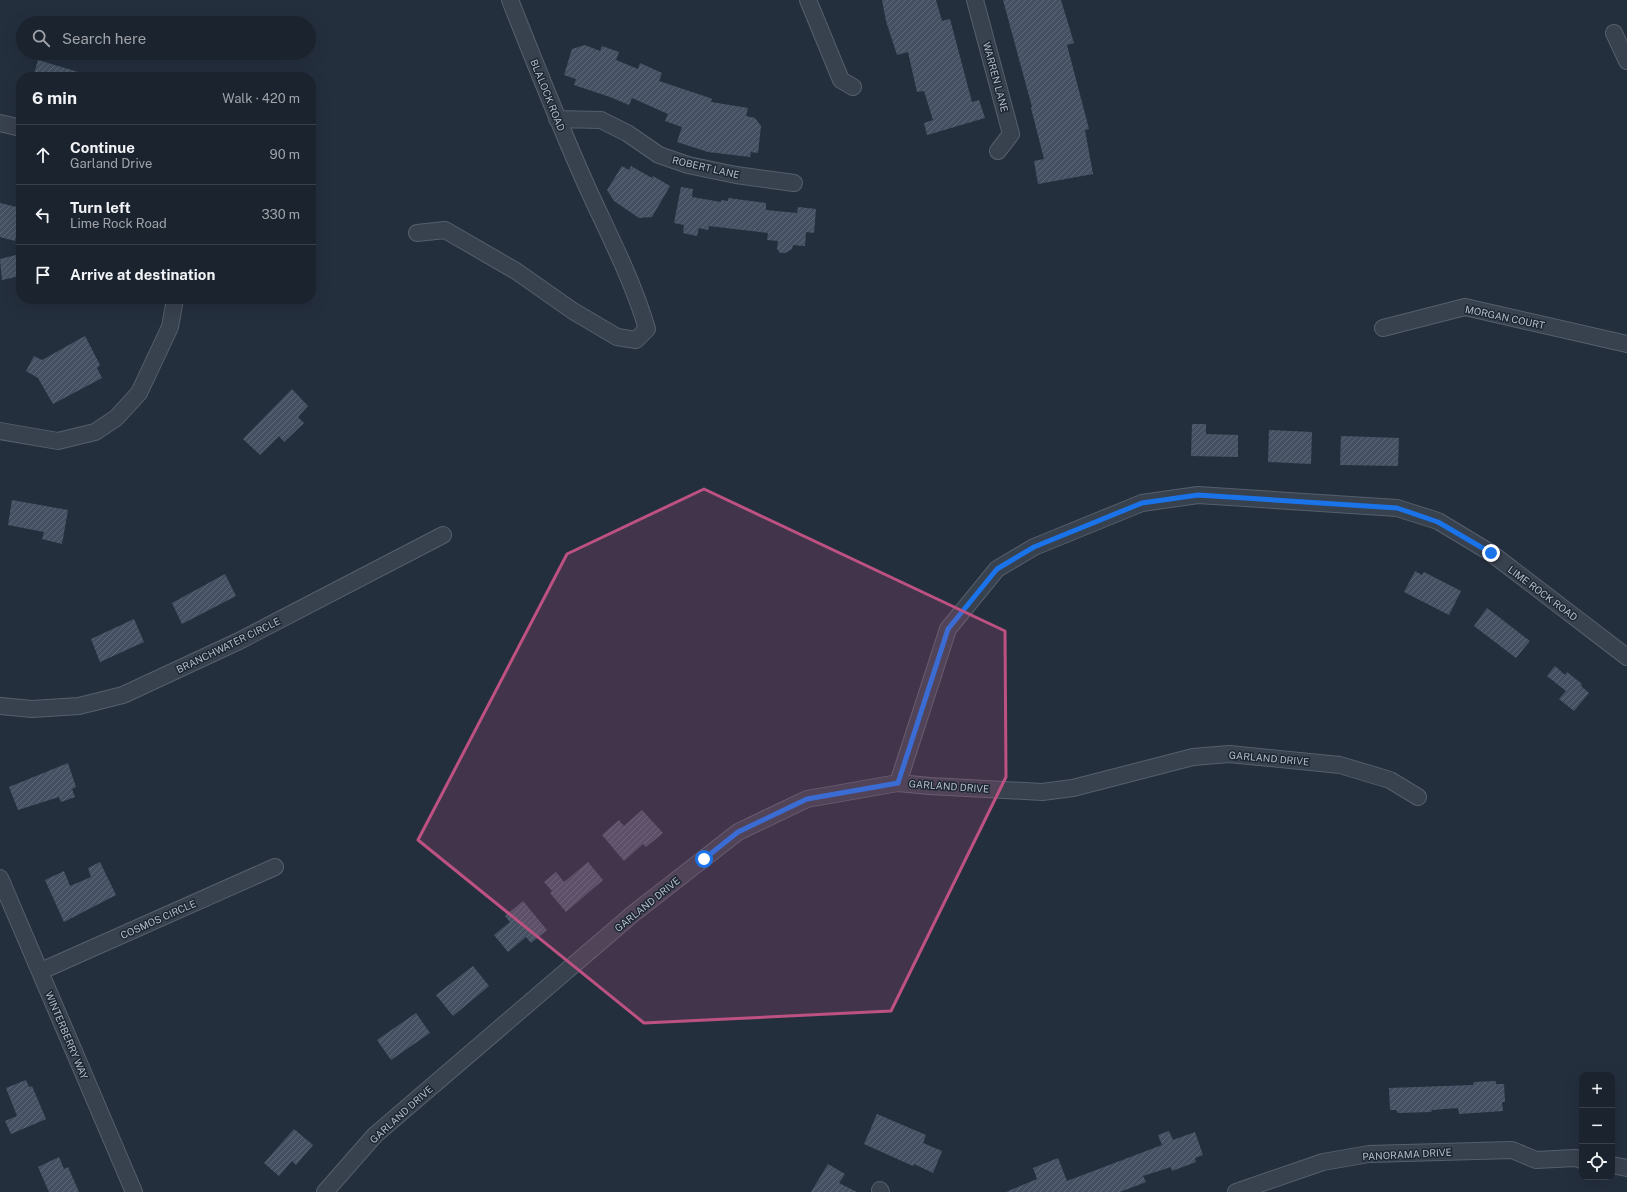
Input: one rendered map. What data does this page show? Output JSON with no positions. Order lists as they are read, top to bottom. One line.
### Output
{"streets":{"street":["WARREN LANE","BLALOCK ROAD","ROBERT LANE","MORGAN COURT","LIME ROCK ROAD","BRANCHWATER CIRCLE","GARLAND DRIVE","COSMOS CIRCLE","WINTERBERRY WAY","PANORAMA DRIVE"]},"crossings":[["BLALOCK ROAD","ROBERT LANE"],["LIME ROCK ROAD","GARLAND DRIVE"],["COSMOS CIRCLE","WINTERBERRY WAY"]],"page":{"search":"Search here","heading":["6 min","Walk · 420 m"],"list":[["Continue","Garland Drive","90 m"],["Turn left","Lime Rock Road","330 m"],"Arrive at destination"],"map_buttons":["+","−"]}}
